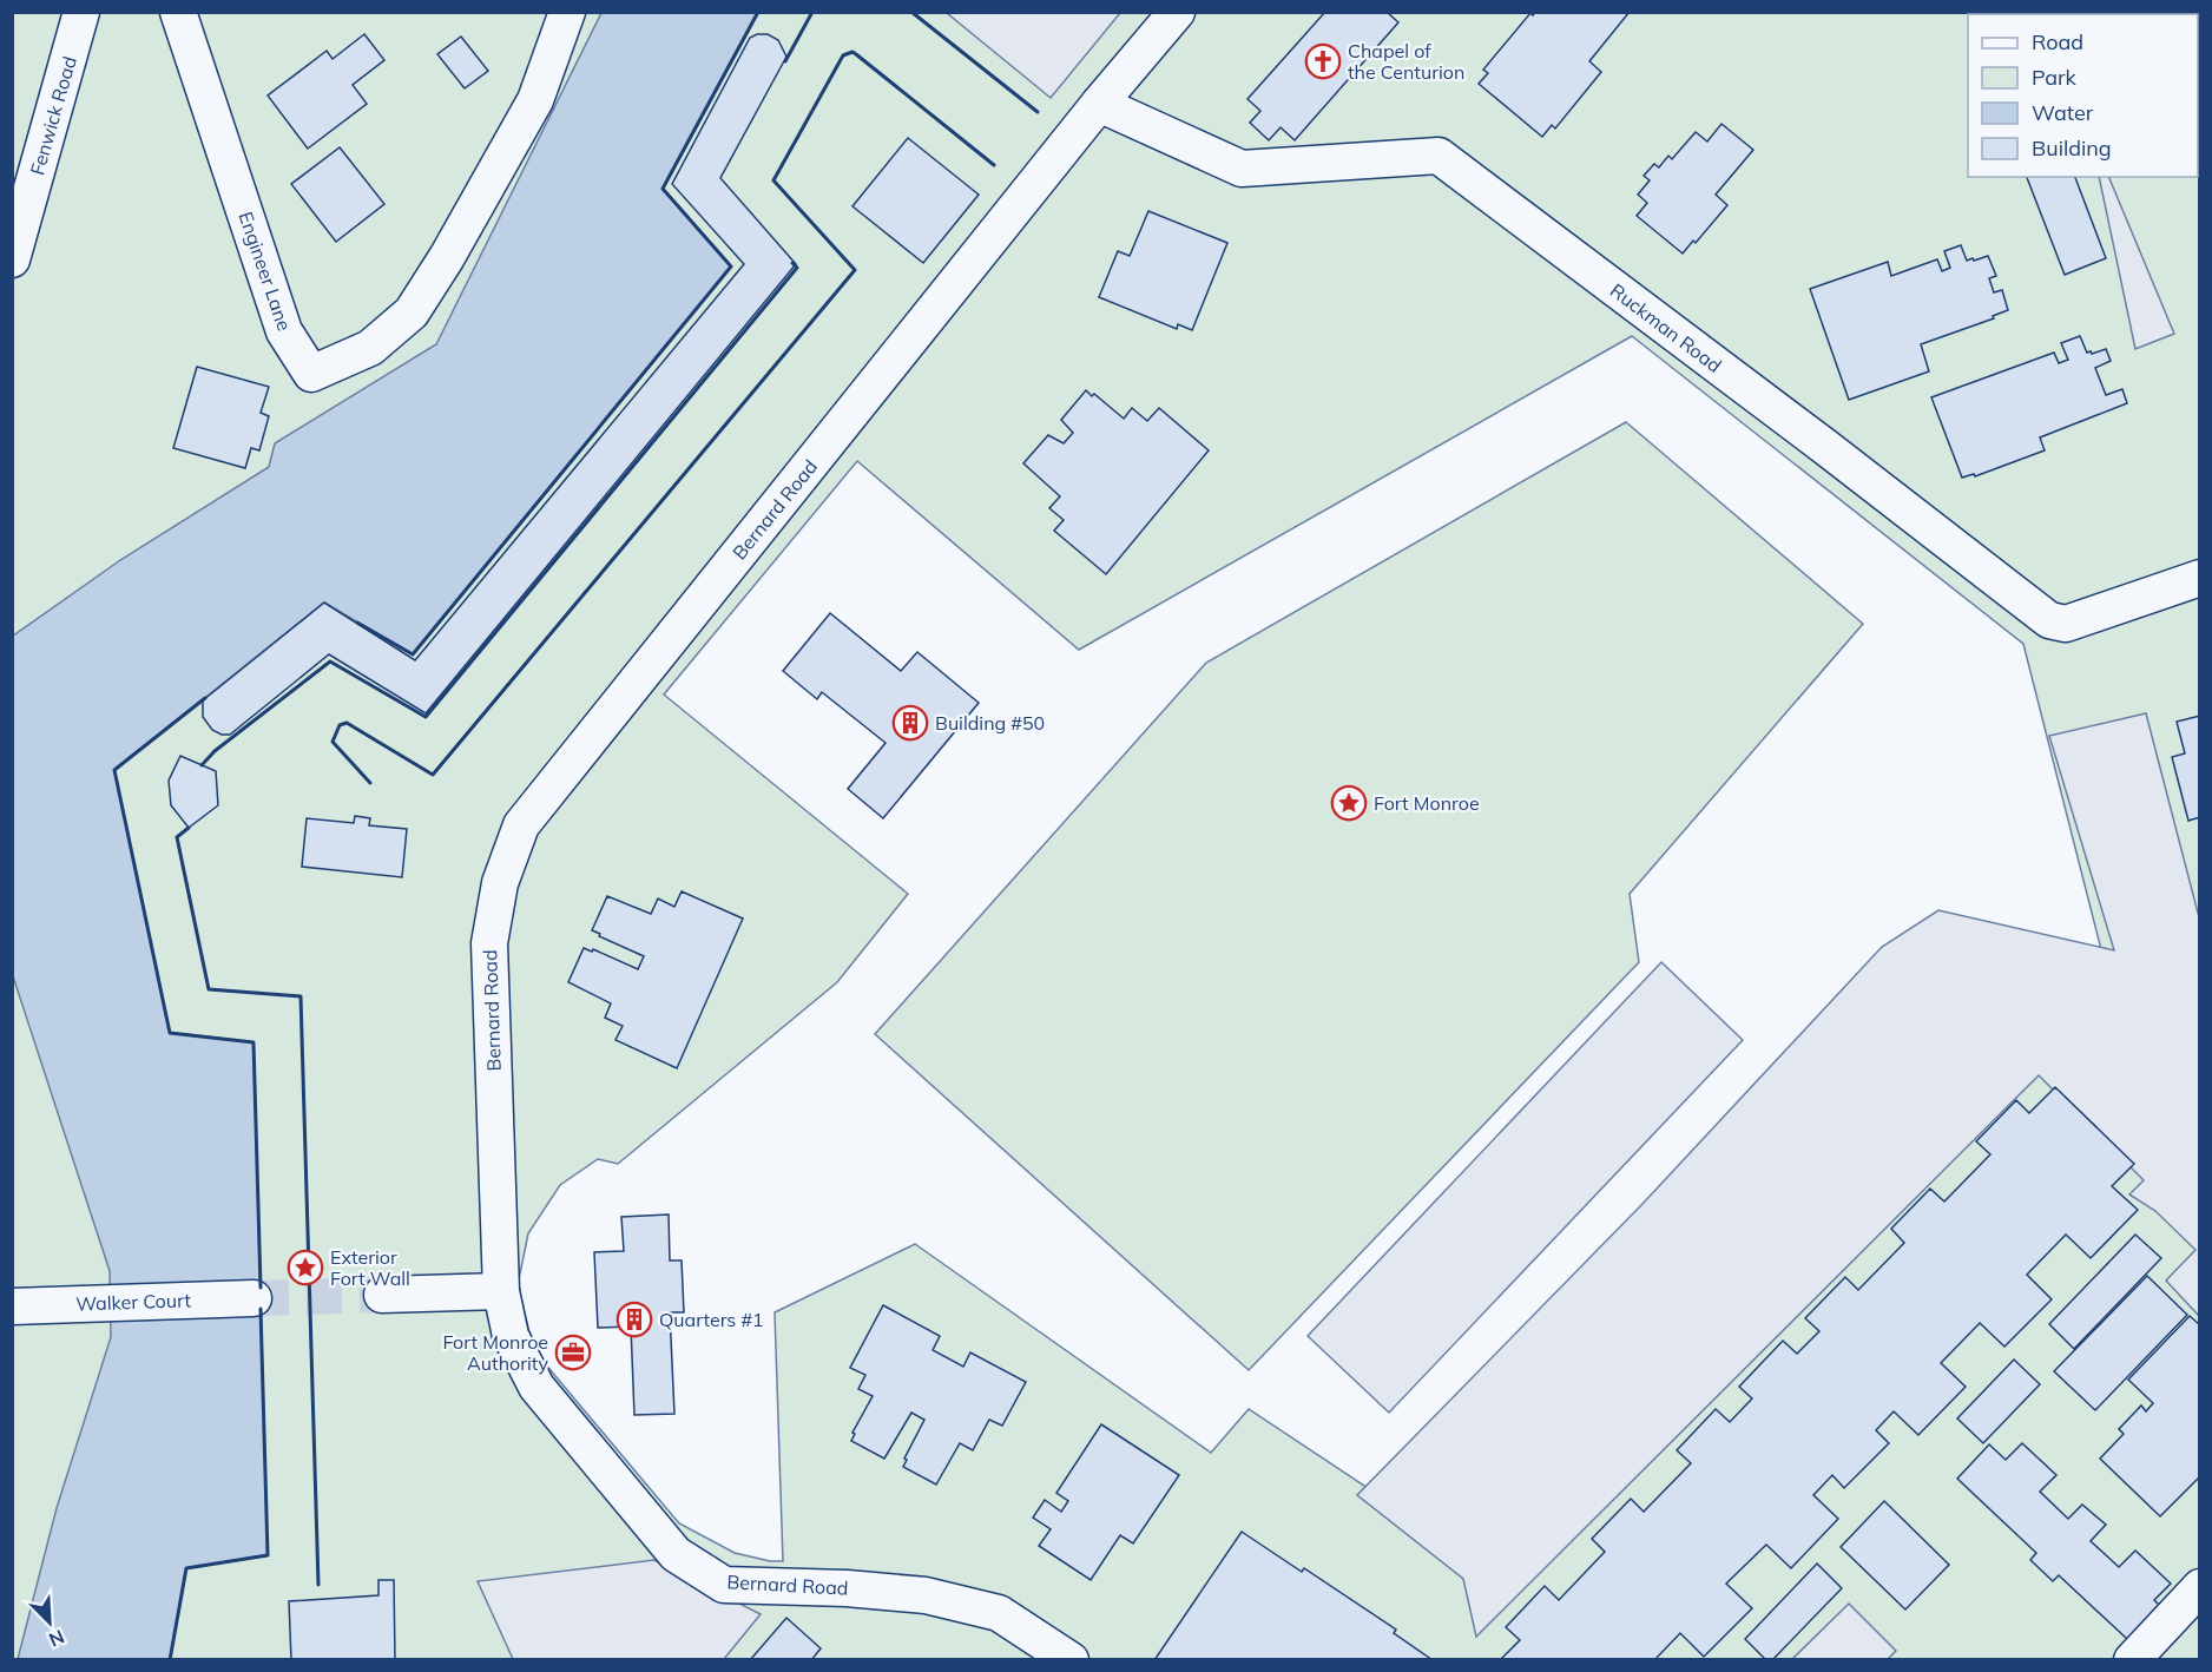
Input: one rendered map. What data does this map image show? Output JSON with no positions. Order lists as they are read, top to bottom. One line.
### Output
{"streets":{"street":["Fenwick Road","Engineer Lane","Ruckman Road","Bernard Road","Walker Court"]},"crossings":[["Ruckman Road","Bernard Road"]],"places":{"church":["Chapel of the Centurion"],"building":["Building #50","Quarters #1"],"place":["Fort Monroe","Exterior Fort Wall"],"office":["Fort Monroe Authority"]},"legend":["Road","Park","Water","Building"],"north":"bottom right"}
